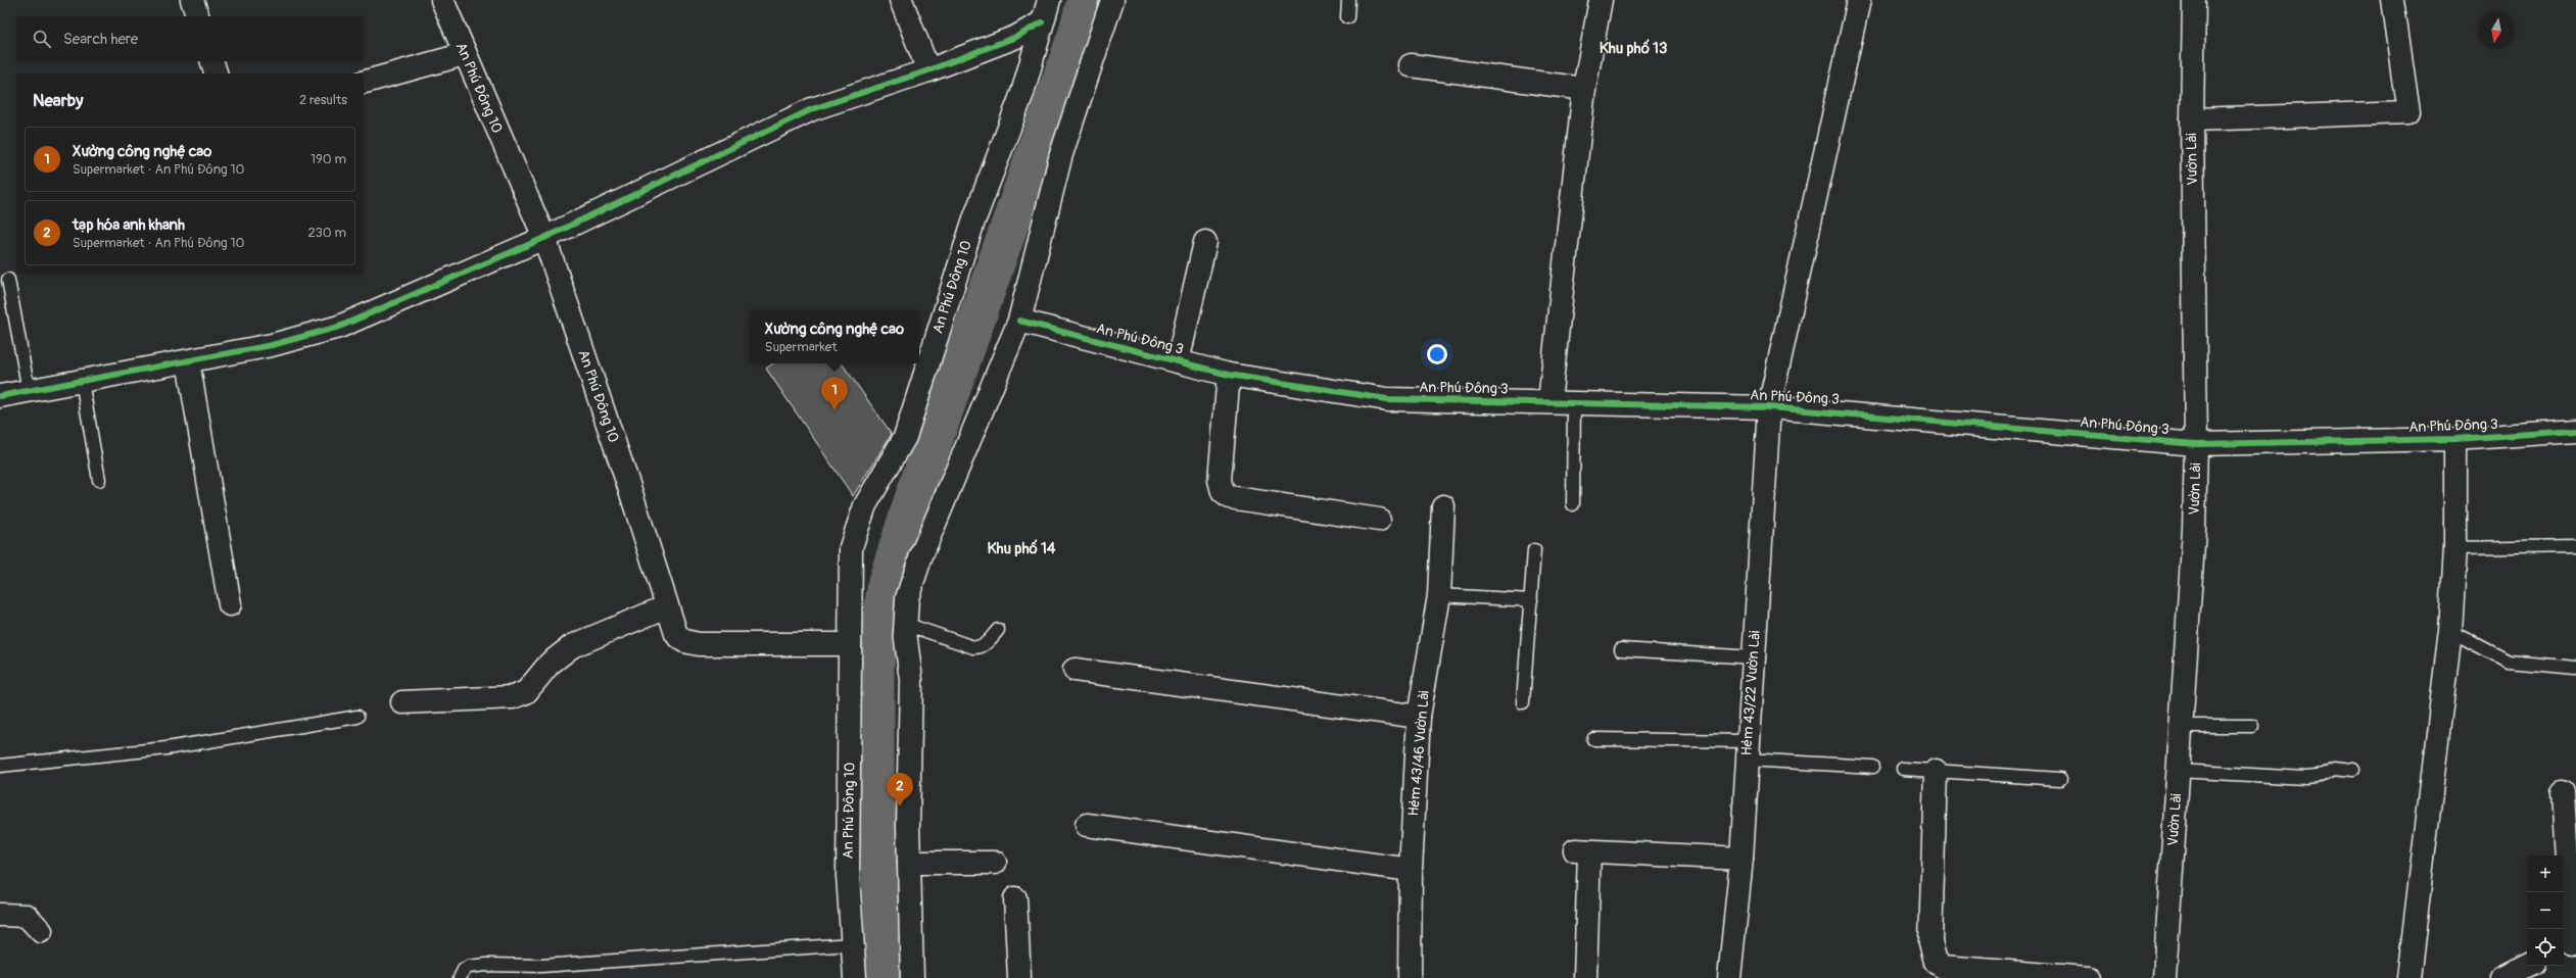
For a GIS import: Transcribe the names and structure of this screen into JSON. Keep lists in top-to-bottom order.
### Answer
{
  "streets": {
    "street": [
      "An Phú Đông 10",
      "Vườn Lài",
      "An Phú Đông 3",
      "Hẻm 43/22 Vườn Lài",
      "Hẻm 43/46 Vườn Lài"
    ]
  },
  "crossings": [
    ["Vườn Lài", "An Phú Đông 3"],
    ["An Phú Đông 3", "Hẻm 43/22 Vườn Lài"]
  ],
  "districts": ["Khu phố 13", "Khu phố 14"],
  "north": "bottom",
  "page": {
    "search": "Search here",
    "heading": ["Nearby", "2 results"],
    "list": [
      {
        "mark": "1",
        "name": "Xường công nghệ cao",
        "note": "Supermarket · An Phú Đông 10",
        "value": "190 m"
      },
      {
        "mark": "2",
        "name": "tạp hóa anh khanh",
        "note": "Supermarket · An Phú Đông 10",
        "value": "230 m"
      }
    ],
    "popup": ["Xường công nghệ cao", "Supermarket"],
    "pins": ["1", "2"],
    "map_buttons": ["+", "−"]
  }
}
